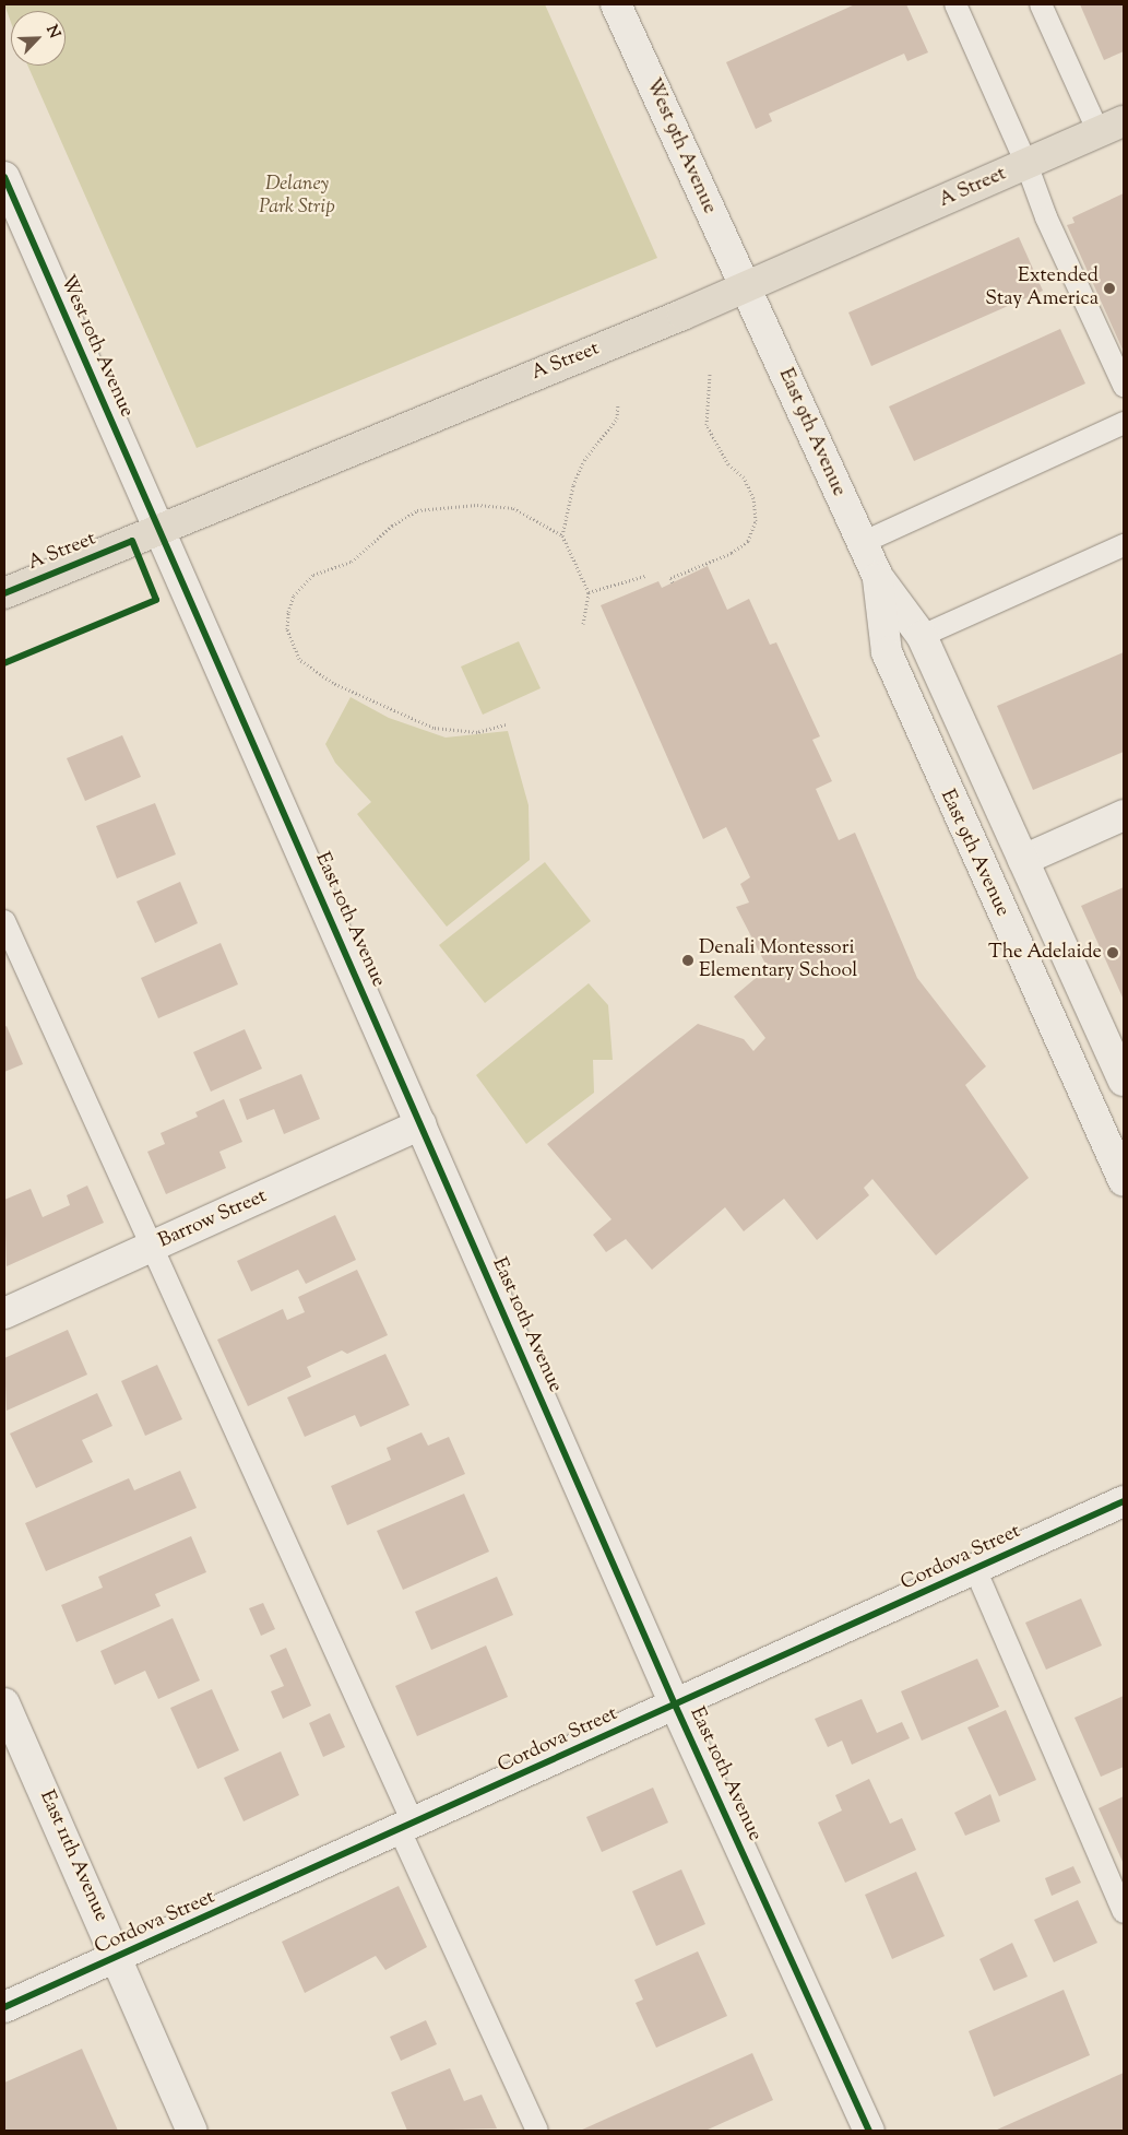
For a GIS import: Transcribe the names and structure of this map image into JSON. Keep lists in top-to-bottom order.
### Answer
{
  "streets": {
    "main road": ["A Street"],
    "street": [
      "West 9th Avenue",
      "West 10th Avenue",
      "East 9th Avenue",
      "East 10th Avenue",
      "Barrow Street",
      "Cordova Street",
      "East 11th Avenue"
    ]
  },
  "crossings": [
    ["West 9th Avenue", "A Street"],
    ["West 9th Avenue", "East 9th Avenue"],
    ["A Street", "West 10th Avenue"],
    ["A Street", "East 9th Avenue"],
    ["A Street", "East 10th Avenue"],
    ["West 10th Avenue", "East 10th Avenue"],
    ["East 10th Avenue", "Barrow Street"],
    ["East 10th Avenue", "Cordova Street"],
    ["Cordova Street", "East 11th Avenue"]
  ],
  "parks": ["Delaney Park Strip"],
  "places": ["Extended Stay America", "The Adelaide", "Denali Montessori Elementary School"],
  "north": "top right"
}
